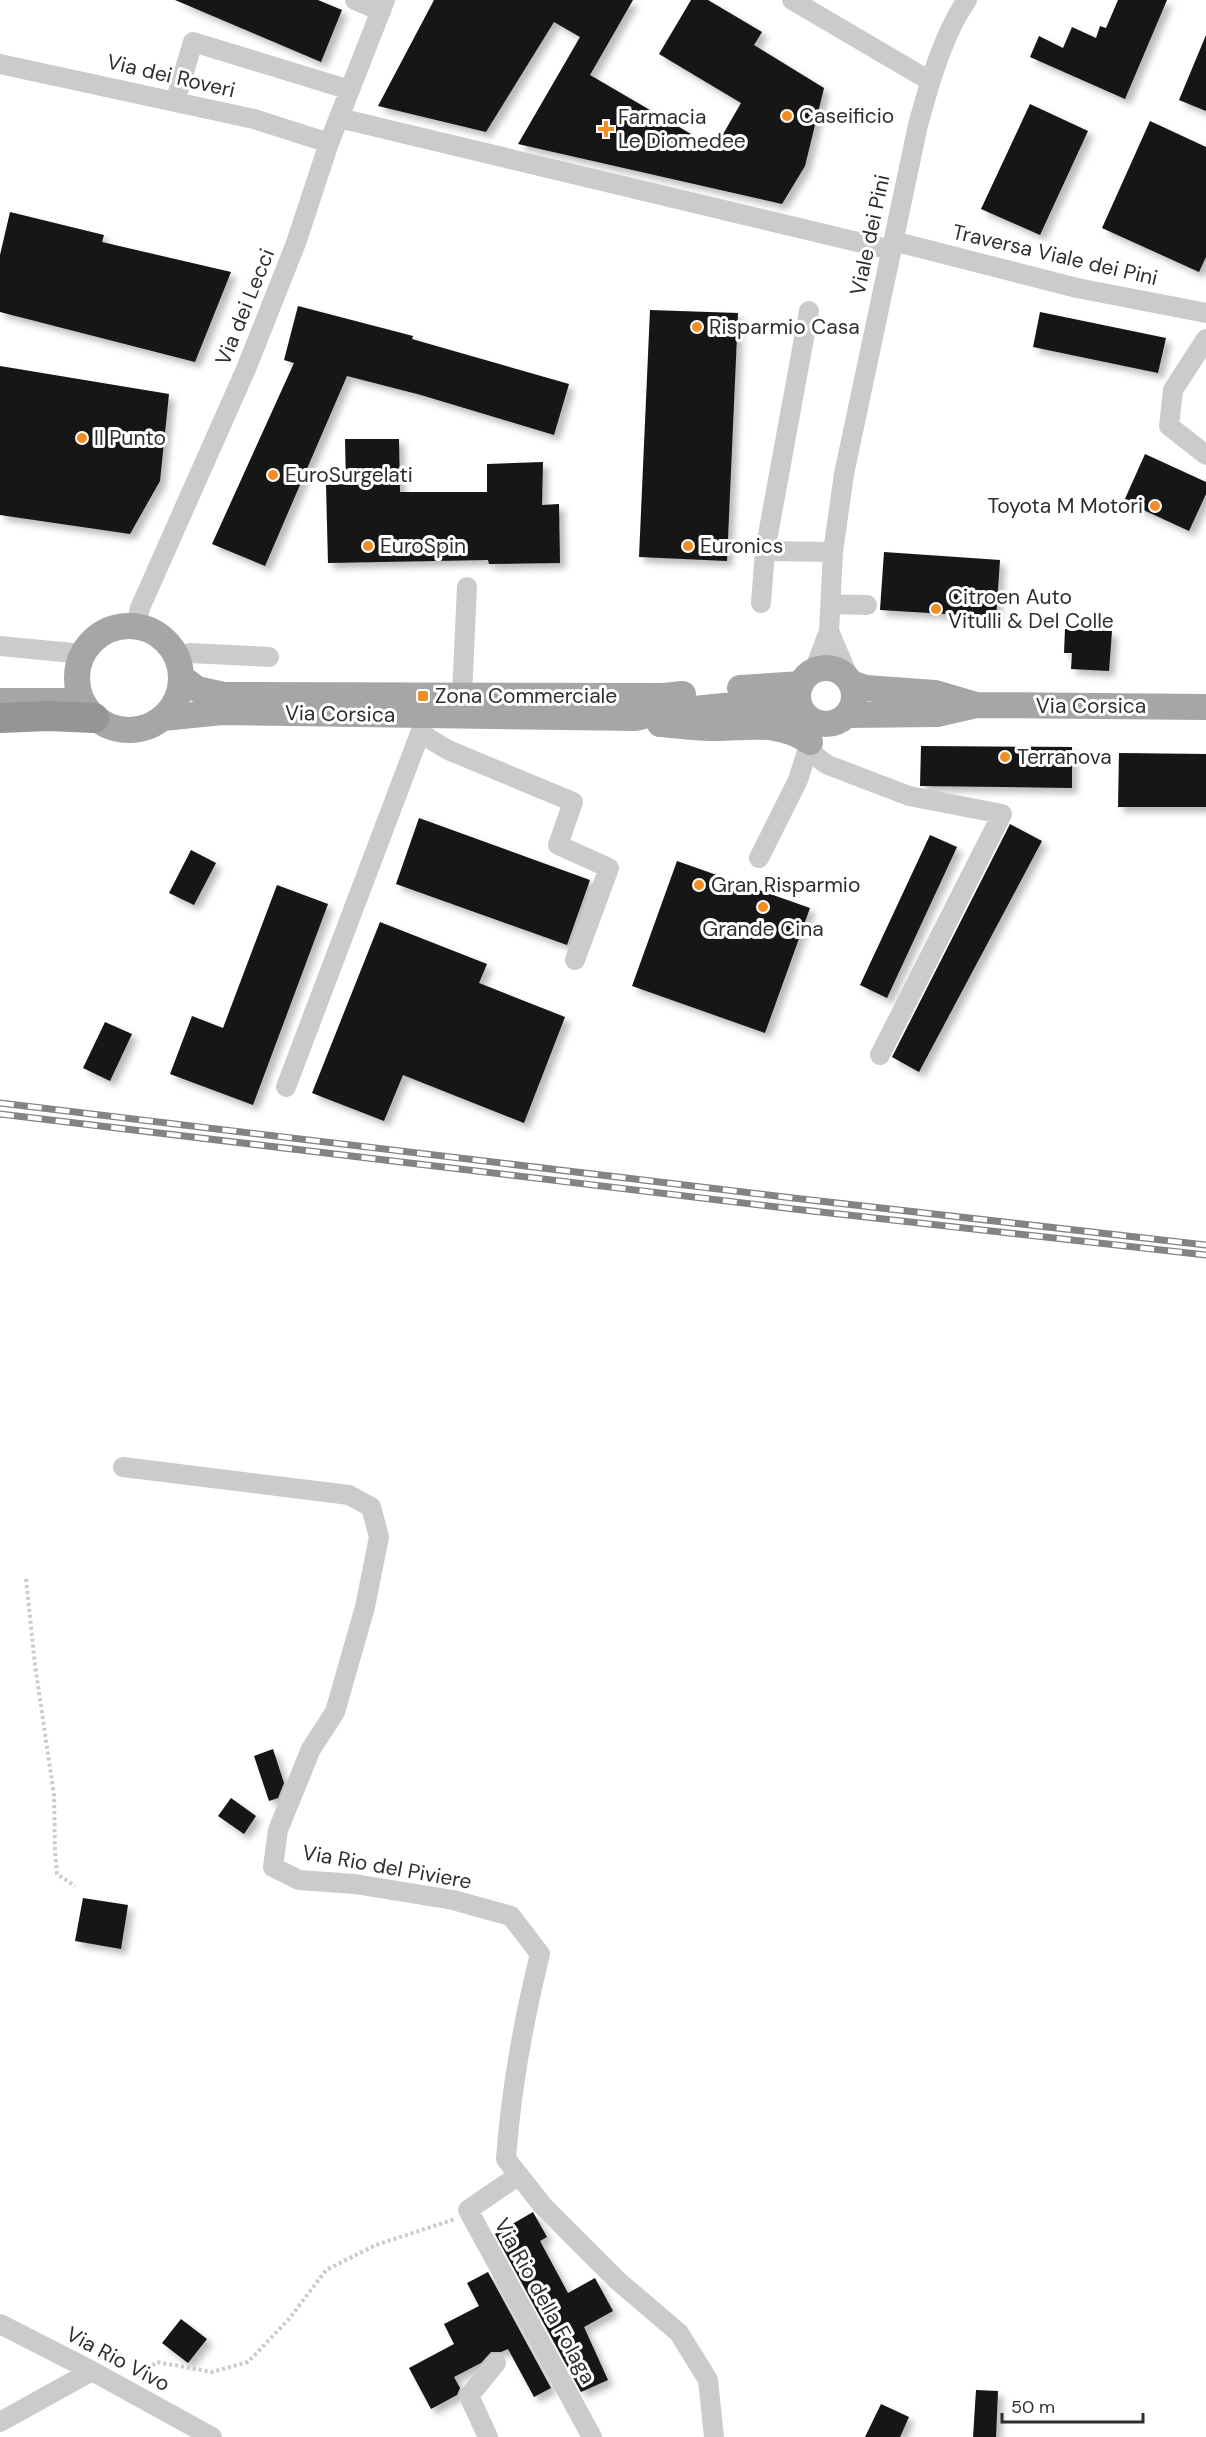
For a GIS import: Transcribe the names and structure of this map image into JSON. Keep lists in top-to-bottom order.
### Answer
{
  "streets": {
    "main road": ["Via Corsica"],
    "street": [
      "Via dei Roveri",
      "Viale dei Pini",
      "Traversa Viale dei Pini",
      "Via dei Lecci",
      "Via Rio del Piviere",
      "Via Rio della Folaga",
      "Via Rio Vivo"
    ]
  },
  "crossings": [
    ["Via dei Roveri", "Via dei Lecci"],
    ["Viale dei Pini", "Traversa Viale dei Pini"],
    ["Viale dei Pini", "Via Corsica"],
    ["Traversa Viale dei Pini", "Via dei Lecci"],
    ["Via dei Lecci", "Via Corsica"],
    ["Via Rio del Piviere", "Via Rio della Folaga"]
  ],
  "places": {
    "other": [
      "Caseificio",
      "Risparmio Casa",
      "Il Punto",
      "EuroSurgelati",
      "Toyota M Motori",
      "EuroSpin",
      "Euronics",
      "Citroen Auto Vitulli & Del Colle",
      "Terranova",
      "Gran Risparmio",
      "Grande Cina"
    ],
    "health": ["Farmacia Le Diomedee"],
    "transit": ["Zona Commerciale"]
  },
  "scale_bar": "50 m"
}
